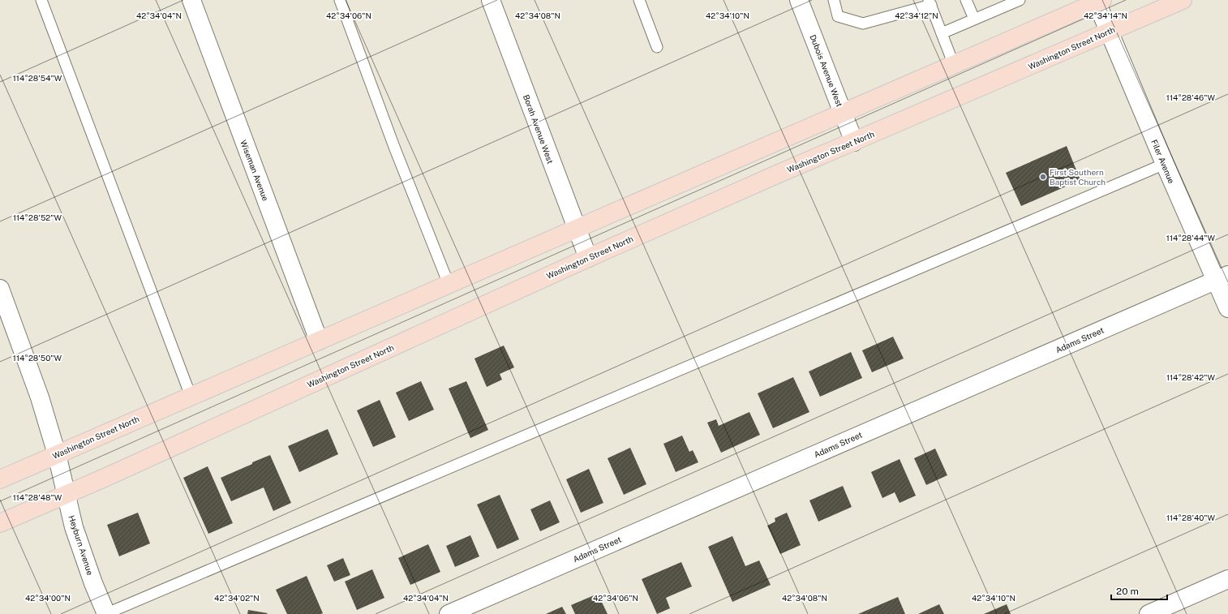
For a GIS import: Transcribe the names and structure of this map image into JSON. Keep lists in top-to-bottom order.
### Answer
{
  "streets": {
    "main road": ["Washington Street North"],
    "street": [
      "Dubois Avenue West",
      "Borah Avenue West",
      "Filer Avenue",
      "Wiseman Avenue",
      "Adams Street",
      "Heyburn Avenue"
    ]
  },
  "crossings": [
    ["Washington Street North", "Dubois Avenue West"],
    ["Washington Street North", "Borah Avenue West"],
    ["Washington Street North", "Filer Avenue"],
    ["Washington Street North", "Wiseman Avenue"],
    ["Washington Street North", "Heyburn Avenue"],
    ["Filer Avenue", "Adams Street"]
  ],
  "places": ["First Southern Baptist Church"],
  "scale_bar": "20 m",
  "coordinates": [
    "42°34'10\"N",
    "42°34'12\"N",
    "42°34'14\"N",
    "42°34'04\"N",
    "42°34'06\"N",
    "42°34'08\"N",
    "114°28'54\"W",
    "114°28'46\"W",
    "114°28'52\"W",
    "114°28'44\"W",
    "114°28'50\"W",
    "114°28'42\"W",
    "114°28'48\"W",
    "114°28'40\"W",
    "42°34'00\"N",
    "42°34'02\"N"
  ]
}
